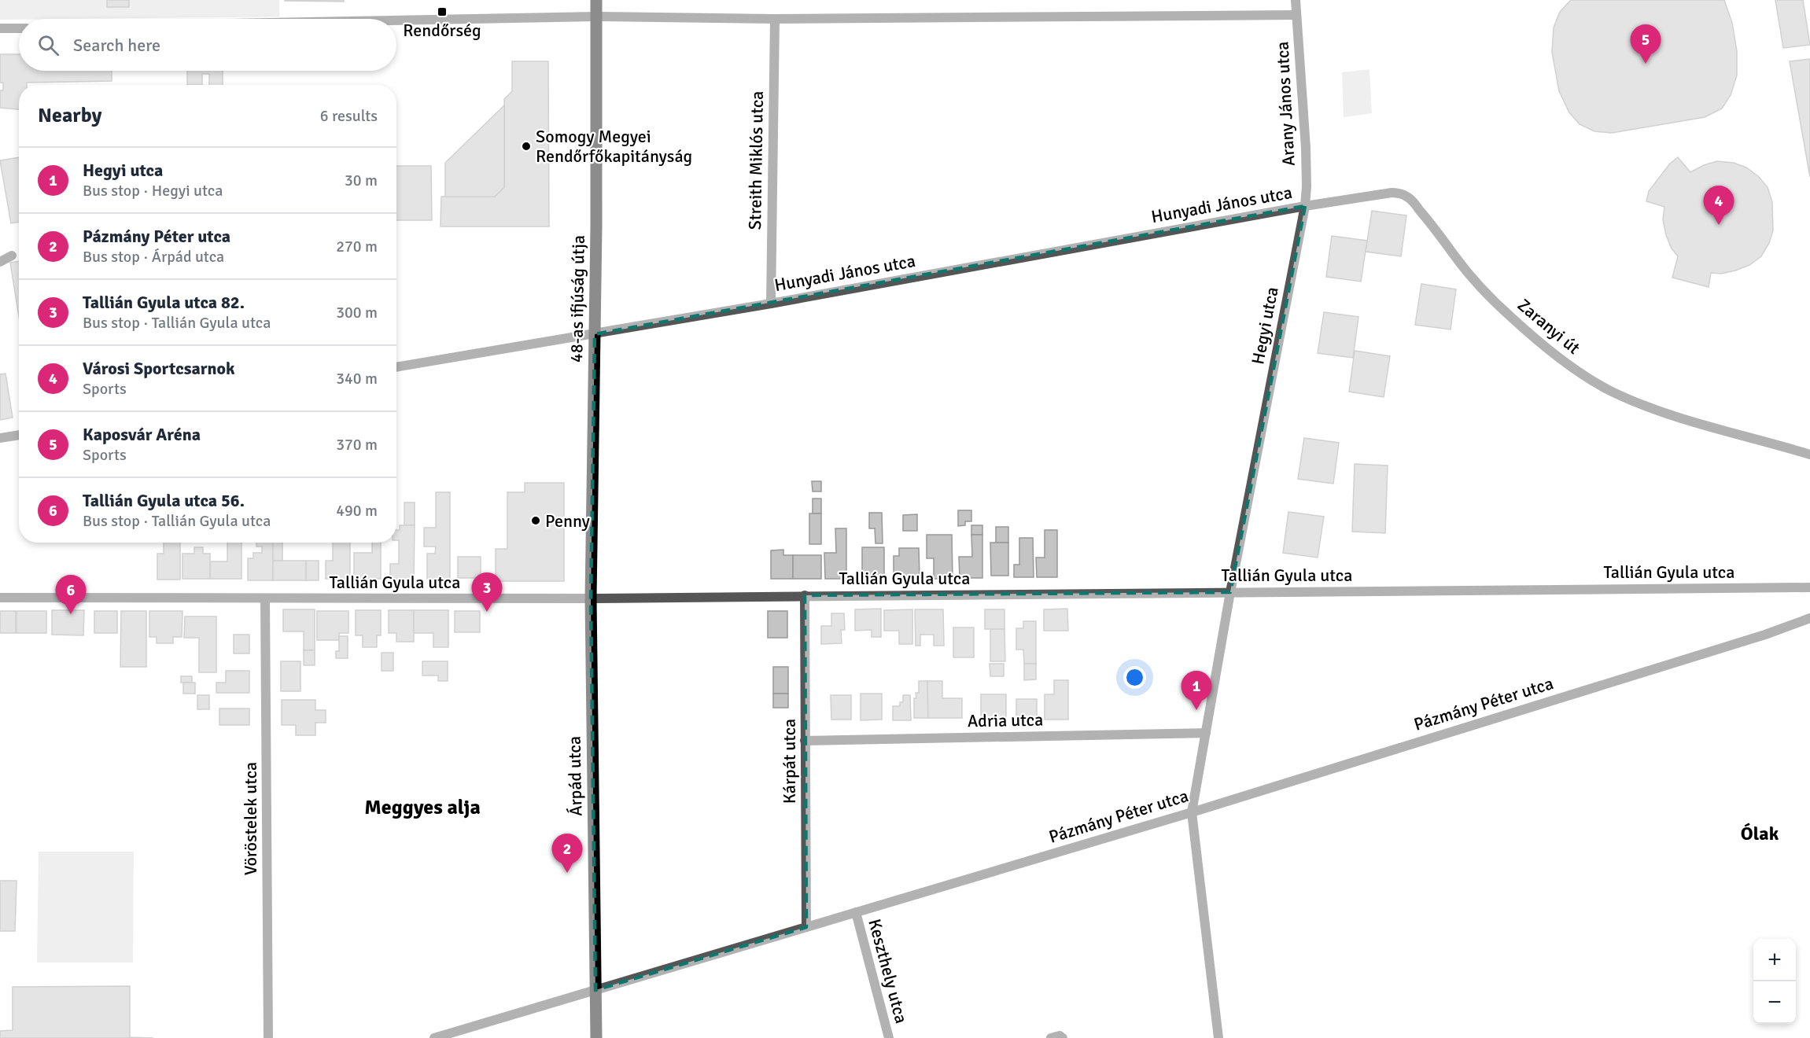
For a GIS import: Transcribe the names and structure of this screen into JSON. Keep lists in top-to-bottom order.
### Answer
{
  "streets": {
    "main road": ["48-as ifjúság útja", "Árpád utca"],
    "street": [
      "Arany János utca",
      "Streith Miklós utca",
      "Hunyadi János utca",
      "Hegyi utca",
      "Zaranyi út",
      "Tallián Gyula utca",
      "Pázmány Péter utca",
      "Adria utca",
      "Kárpát utca",
      "Vöröstelek utca",
      "Keszthely utca"
    ]
  },
  "crossings": [
    ["Arany János utca", "Hunyadi János utca"],
    ["Arany János utca", "Hegyi utca"],
    ["Arany János utca", "Zaranyi út"],
    ["Streith Miklós utca", "Hunyadi János utca"],
    ["Hunyadi János utca", "48-as ifjúság útja"],
    ["Hunyadi János utca", "Hegyi utca"],
    ["Hunyadi János utca", "Zaranyi út"],
    ["48-as ifjúság útja", "Tallián Gyula utca"],
    ["48-as ifjúság útja", "Árpád utca"],
    ["Hegyi utca", "Zaranyi út"],
    ["Hegyi utca", "Tallián Gyula utca"],
    ["Hegyi utca", "Pázmány Péter utca"],
    ["Hegyi utca", "Adria utca"],
    ["Tallián Gyula utca", "Kárpát utca"],
    ["Tallián Gyula utca", "Árpád utca"],
    ["Tallián Gyula utca", "Vöröstelek utca"],
    ["Pázmány Péter utca", "Kárpát utca"],
    ["Pázmány Péter utca", "Árpád utca"],
    ["Pázmány Péter utca", "Keszthely utca"],
    ["Adria utca", "Kárpát utca"]
  ],
  "districts": ["Meggyes alja", "Ólak"],
  "places": {
    "transit": ["Rendőrség"],
    "other": ["Somogy Megyei Rendőrfőkapitányság", "Penny"]
  },
  "page": {
    "search": "Search here",
    "pins": [
      "5",
      "4",
      "3",
      "6",
      "1",
      "2"
    ],
    "heading": ["Nearby", "6 results"],
    "list": [
      {
        "mark": "1",
        "name": "Hegyi utca",
        "note": "Bus stop · Hegyi utca",
        "value": "30 m"
      },
      {
        "mark": "2",
        "name": "Pázmány Péter utca",
        "note": "Bus stop · Árpád utca",
        "value": "270 m"
      },
      {
        "mark": "3",
        "name": "Tallián Gyula utca 82.",
        "note": "Bus stop · Tallián Gyula utca",
        "value": "300 m"
      },
      {
        "mark": "4",
        "name": "Városi Sportcsarnok",
        "note": "Sports",
        "value": "340 m"
      },
      {
        "mark": "5",
        "name": "Kaposvár Aréna",
        "note": "Sports",
        "value": "370 m"
      },
      {
        "mark": "6",
        "name": "Tallián Gyula utca 56.",
        "note": "Bus stop · Tallián Gyula utca",
        "value": "490 m"
      }
    ],
    "map_buttons": ["+", "−"]
  }
}
